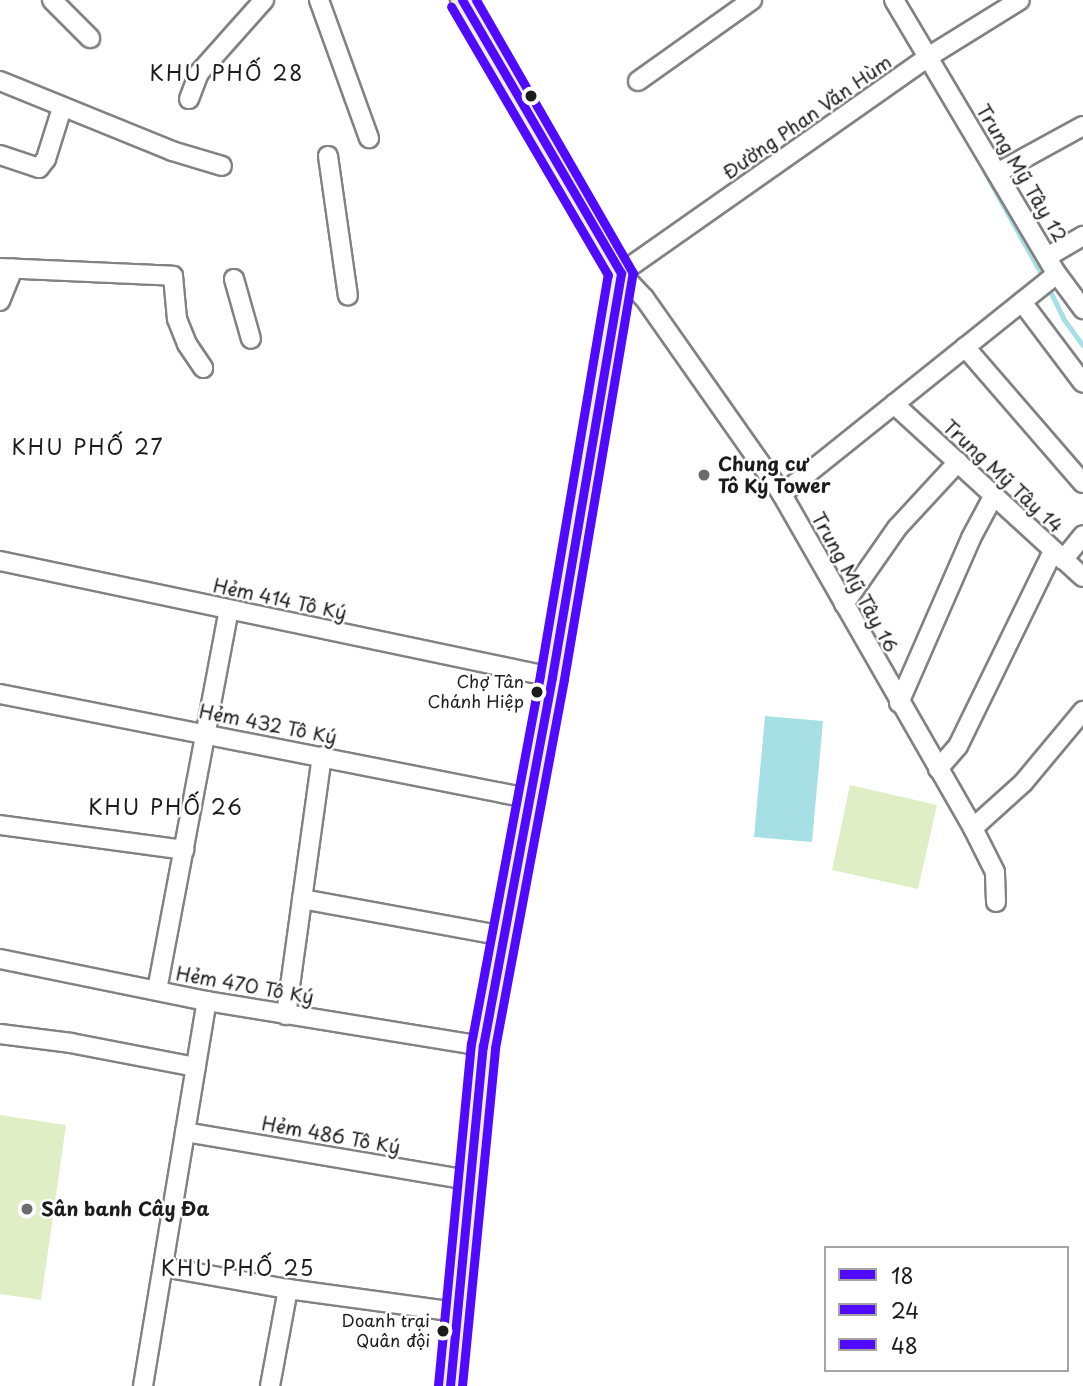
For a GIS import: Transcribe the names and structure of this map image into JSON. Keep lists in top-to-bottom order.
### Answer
{
  "streets": {
    "street": [
      "Đường Phan Văn Hùm",
      "Trung Mỹ Tây 12",
      "Trung Mỹ Tây 14",
      "Trung Mỹ Tây 16",
      "Hẻm 414 Tô Ký",
      "Hẻm 432 Tô Ký",
      "Hẻm 470 Tô Ký",
      "Hẻm 486 Tô Ký"
    ]
  },
  "crossings": [
    ["Đường Phan Văn Hùm", "Trung Mỹ Tây 12"],
    ["Đường Phan Văn Hùm", "Trung Mỹ Tây 16"]
  ],
  "districts": [
    "KHU PHỐ 28",
    "KHU PHỐ 27",
    "KHU PHỐ 26",
    "KHU PHỐ 25"
  ],
  "places": [
    "Chung cư Tô Ký Tower",
    "Chợ Tân Chánh Hiệp",
    "Sân banh Cây Đa",
    "Doanh trại Quân đội"
  ],
  "lines": ["transit line 18", "transit line 24", "transit line 48"],
  "legend": ["18", "24", "48"]
}
